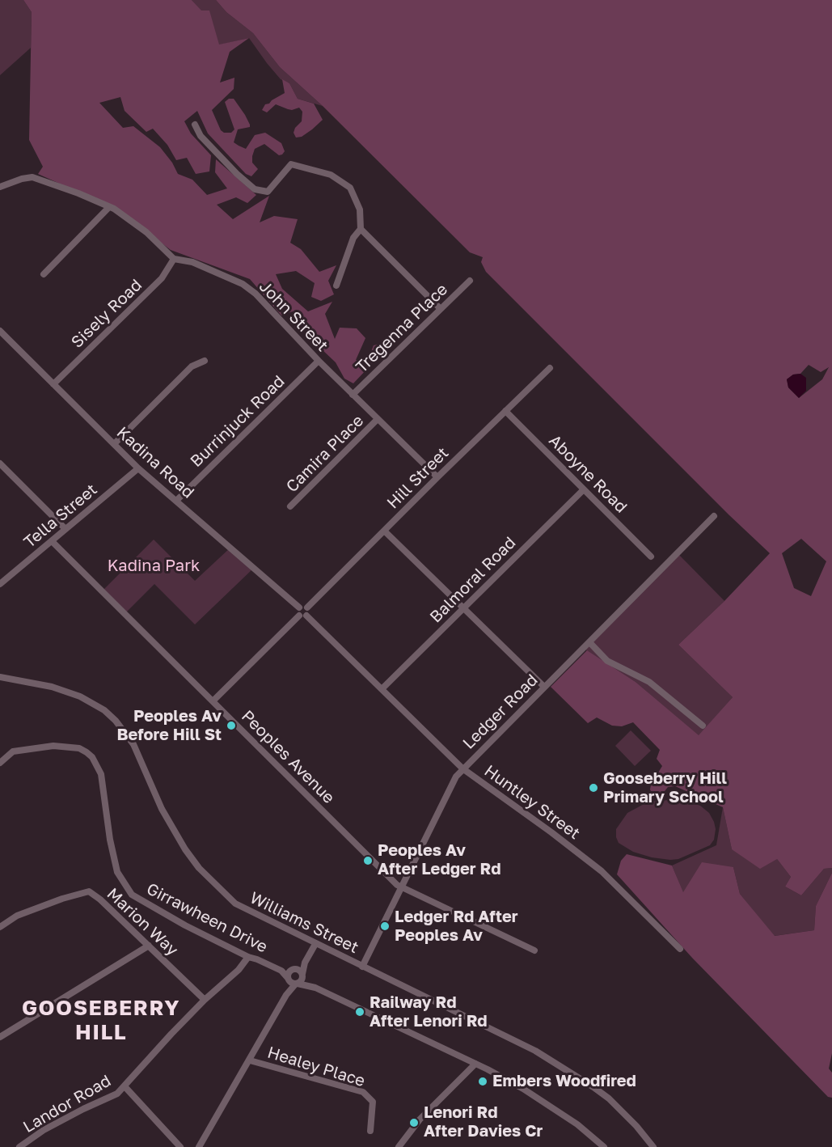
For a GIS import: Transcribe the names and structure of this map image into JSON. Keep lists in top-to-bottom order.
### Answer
{
  "streets": {
    "street": [
      "Sisely Road",
      "John Street",
      "Tregenna Place",
      "Burrinjuck Road",
      "Camira Place",
      "Kadina Road",
      "Aboyne Road",
      "Hill Street",
      "Tella Street",
      "Balmoral Road",
      "Ledger Road",
      "Peoples Avenue",
      "Huntley Street",
      "Girrawheen Drive",
      "Marion Way",
      "Williams Street",
      "Healey Place",
      "Landor Road"
    ]
  },
  "crossings": [
    ["Sisely Road", "John Street"],
    ["Sisely Road", "Kadina Road"],
    ["John Street", "Tregenna Place"],
    ["John Street", "Burrinjuck Road"],
    ["John Street", "Camira Place"],
    ["John Street", "Hill Street"],
    ["Burrinjuck Road", "Kadina Road"],
    ["Kadina Road", "Hill Street"],
    ["Kadina Road", "Tella Street"],
    ["Kadina Road", "Huntley Street"],
    ["Aboyne Road", "Hill Street"],
    ["Aboyne Road", "Balmoral Road"],
    ["Hill Street", "Huntley Street"],
    ["Tella Street", "Peoples Avenue"],
    ["Balmoral Road", "Huntley Street"],
    ["Ledger Road", "Peoples Avenue"],
    ["Ledger Road", "Huntley Street"],
    ["Ledger Road", "Williams Street"],
    ["Girrawheen Drive", "Landor Road"],
    ["Marion Way", "Landor Road"]
  ],
  "districts": ["GOOSEBERRY HILL"],
  "parks": ["Kadina Park"],
  "places": [
    "Peoples Av Before Hill St",
    "Gooseberry Hill Primary School",
    "Peoples Av After Ledger Rd",
    "Ledger Rd After Peoples Av",
    "Railway Rd After Lenori Rd",
    "Embers Woodfired",
    "Lenori Rd After Davies Cr"
  ]
}
